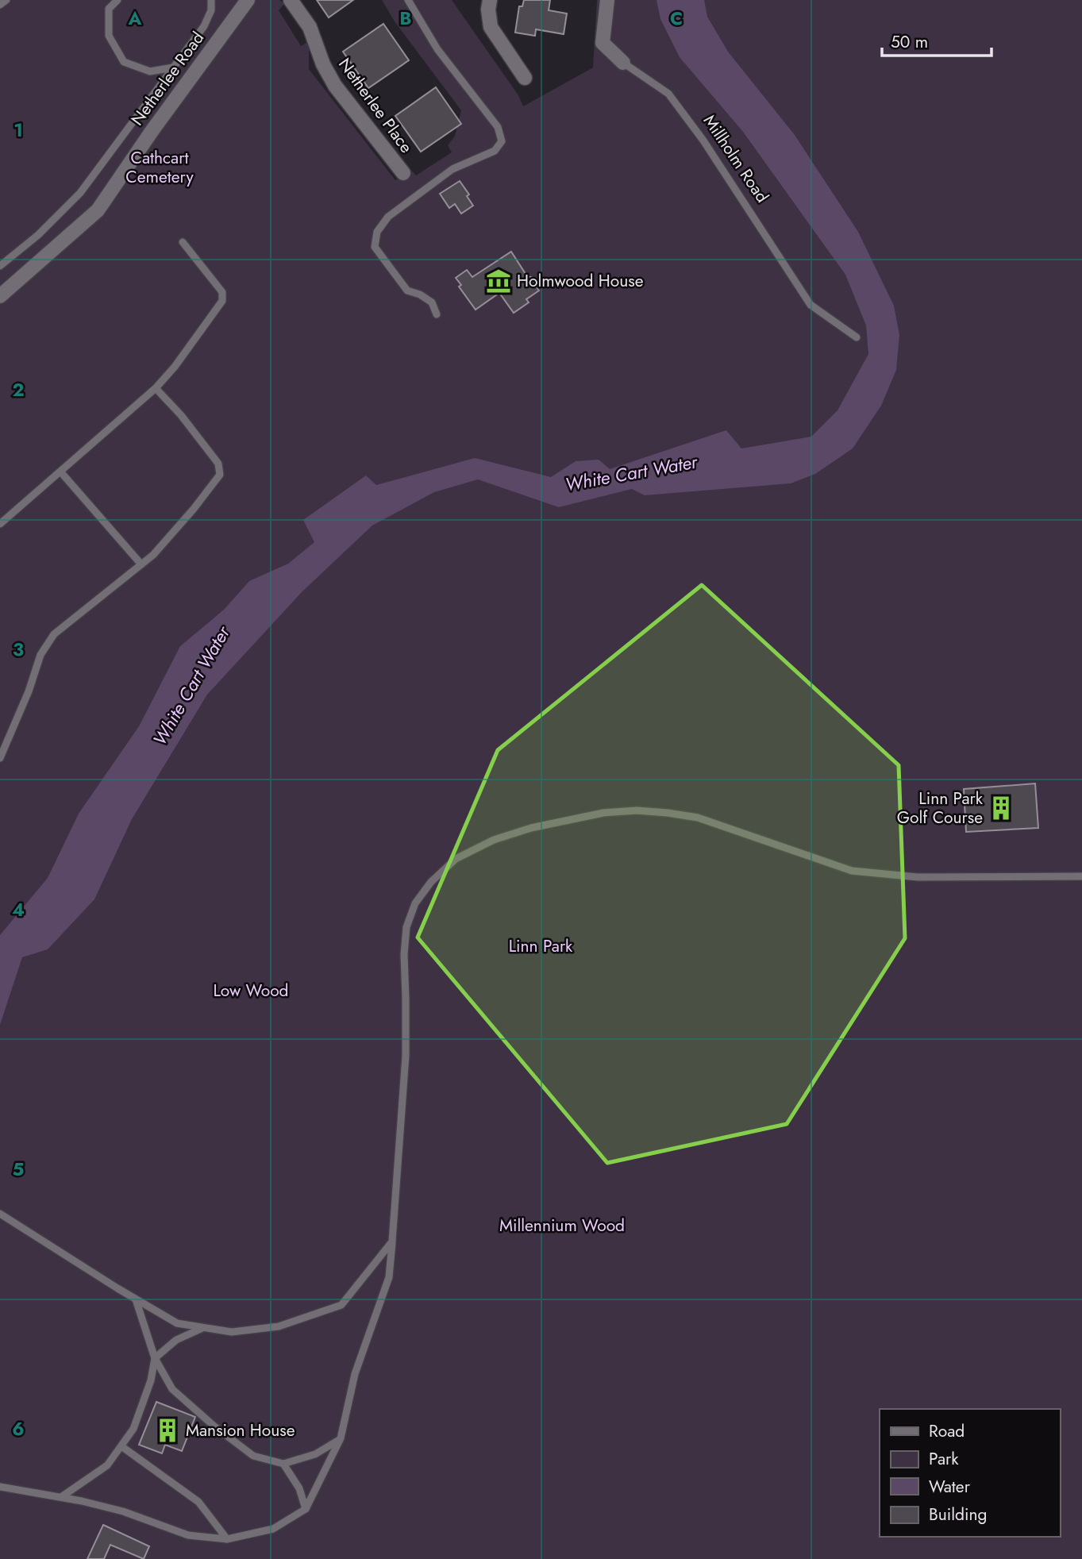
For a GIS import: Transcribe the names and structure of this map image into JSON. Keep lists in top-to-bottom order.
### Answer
{
  "streets": {
    "street": ["Netherlee Road", "Netherlee Place", "Millholm Road"]
  },
  "water": ["White Cart Water"],
  "parks": [
    "Cathcart Cemetery",
    "Linn Park",
    "Low Wood",
    "Millennium Wood"
  ],
  "places": {
    "museum": ["Holmwood House"],
    "building": ["Linn Park Golf Course", "Mansion House"]
  },
  "legend": [
    "Road",
    "Park",
    "Water",
    "Building"
  ],
  "scale_bar": "50 m",
  "grid": {
    "columns": ["A", "B", "C"],
    "rows": [
      "1",
      "2",
      "3",
      "4",
      "5",
      "6"
    ]
  }
}
